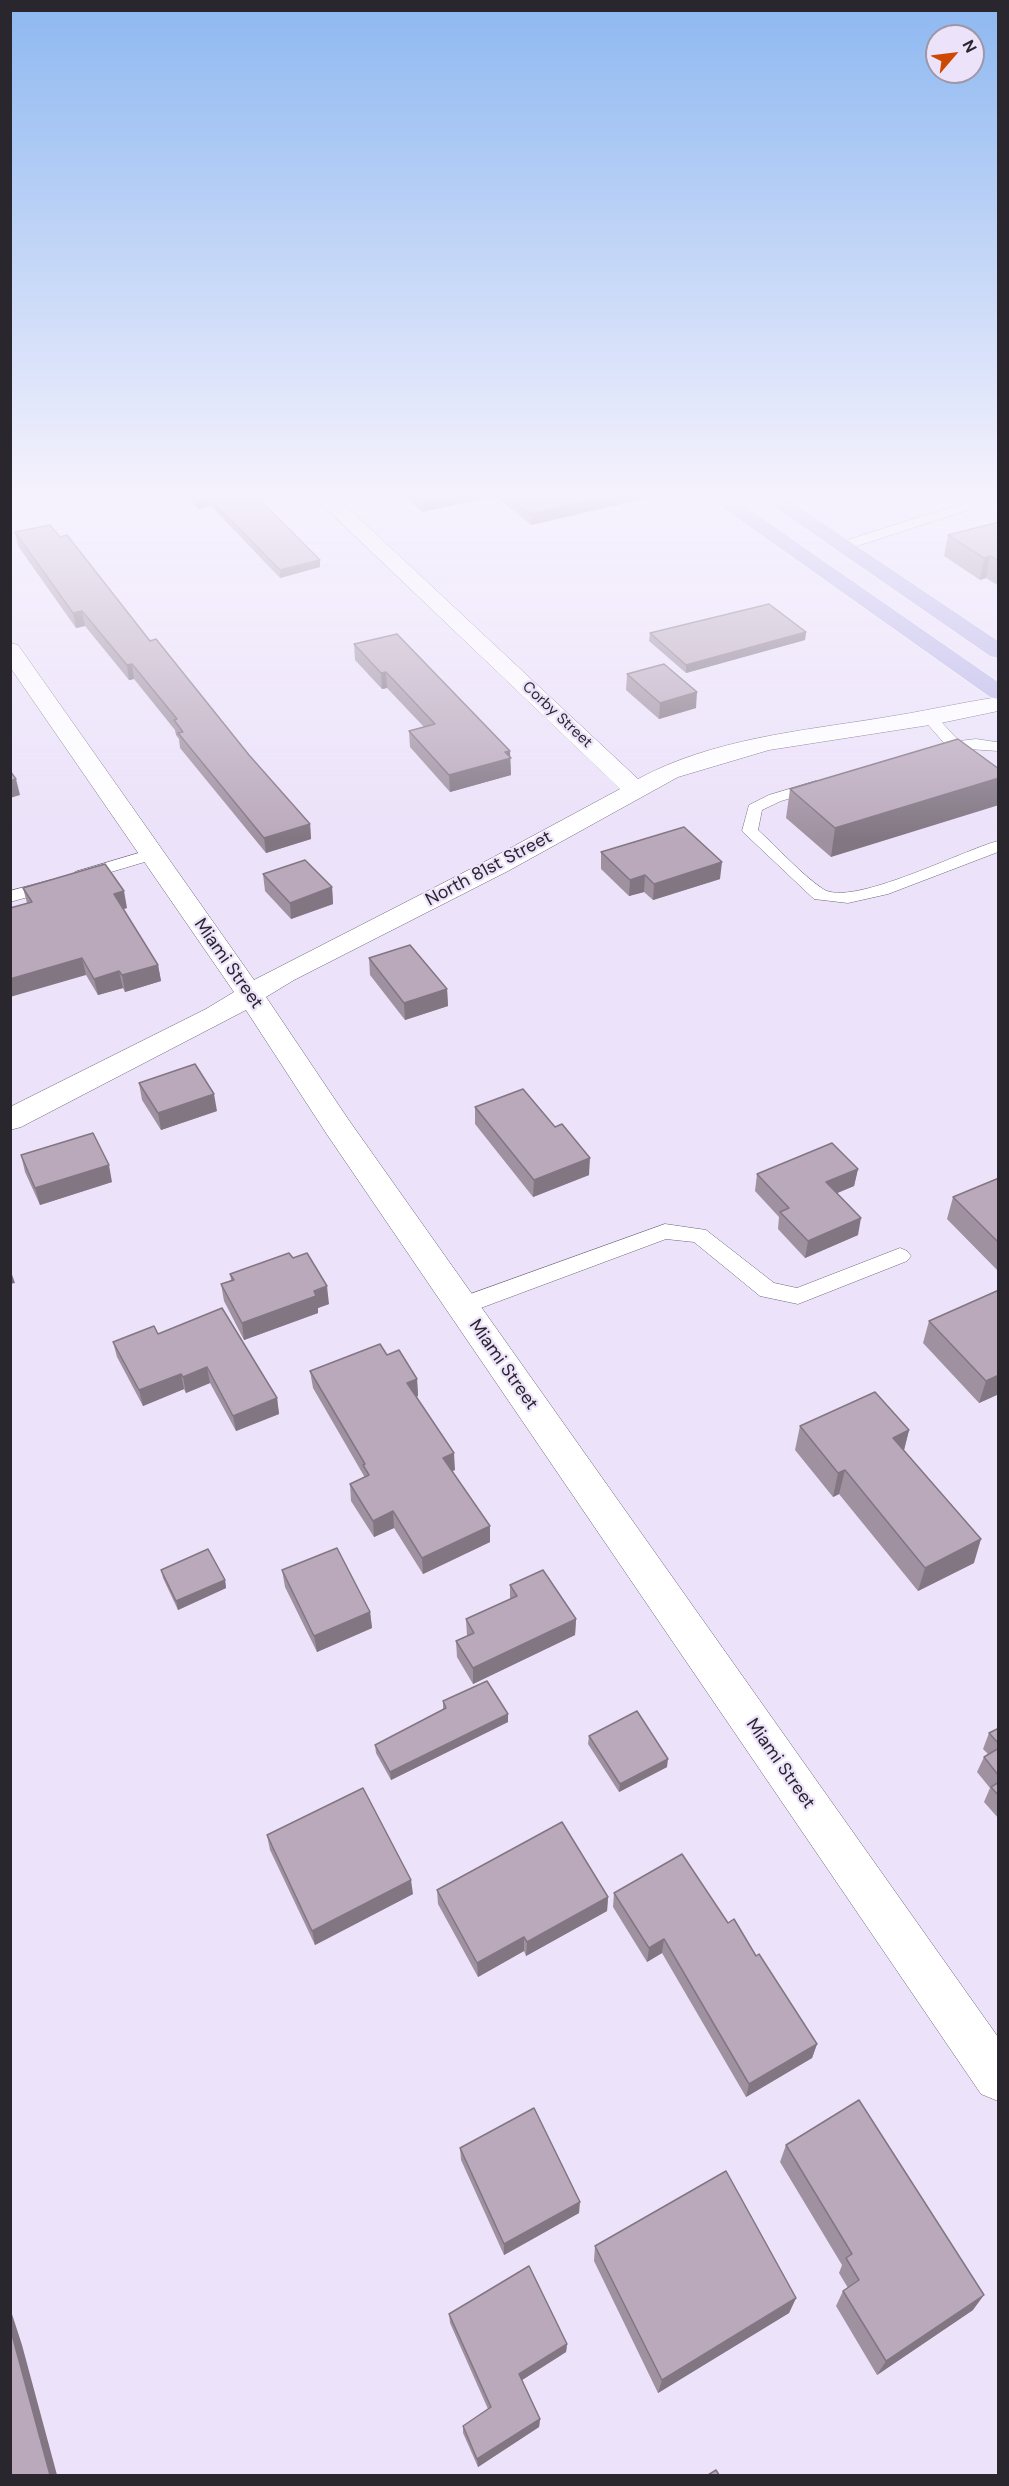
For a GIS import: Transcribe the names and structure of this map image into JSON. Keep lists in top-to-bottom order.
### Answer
{
  "streets": {
    "street": ["Corby Street", "North 81st Street", "Miami Street"]
  },
  "crossings": [
    ["Corby Street", "North 81st Street"],
    ["North 81st Street", "Miami Street"]
  ],
  "north": "top right"
}
